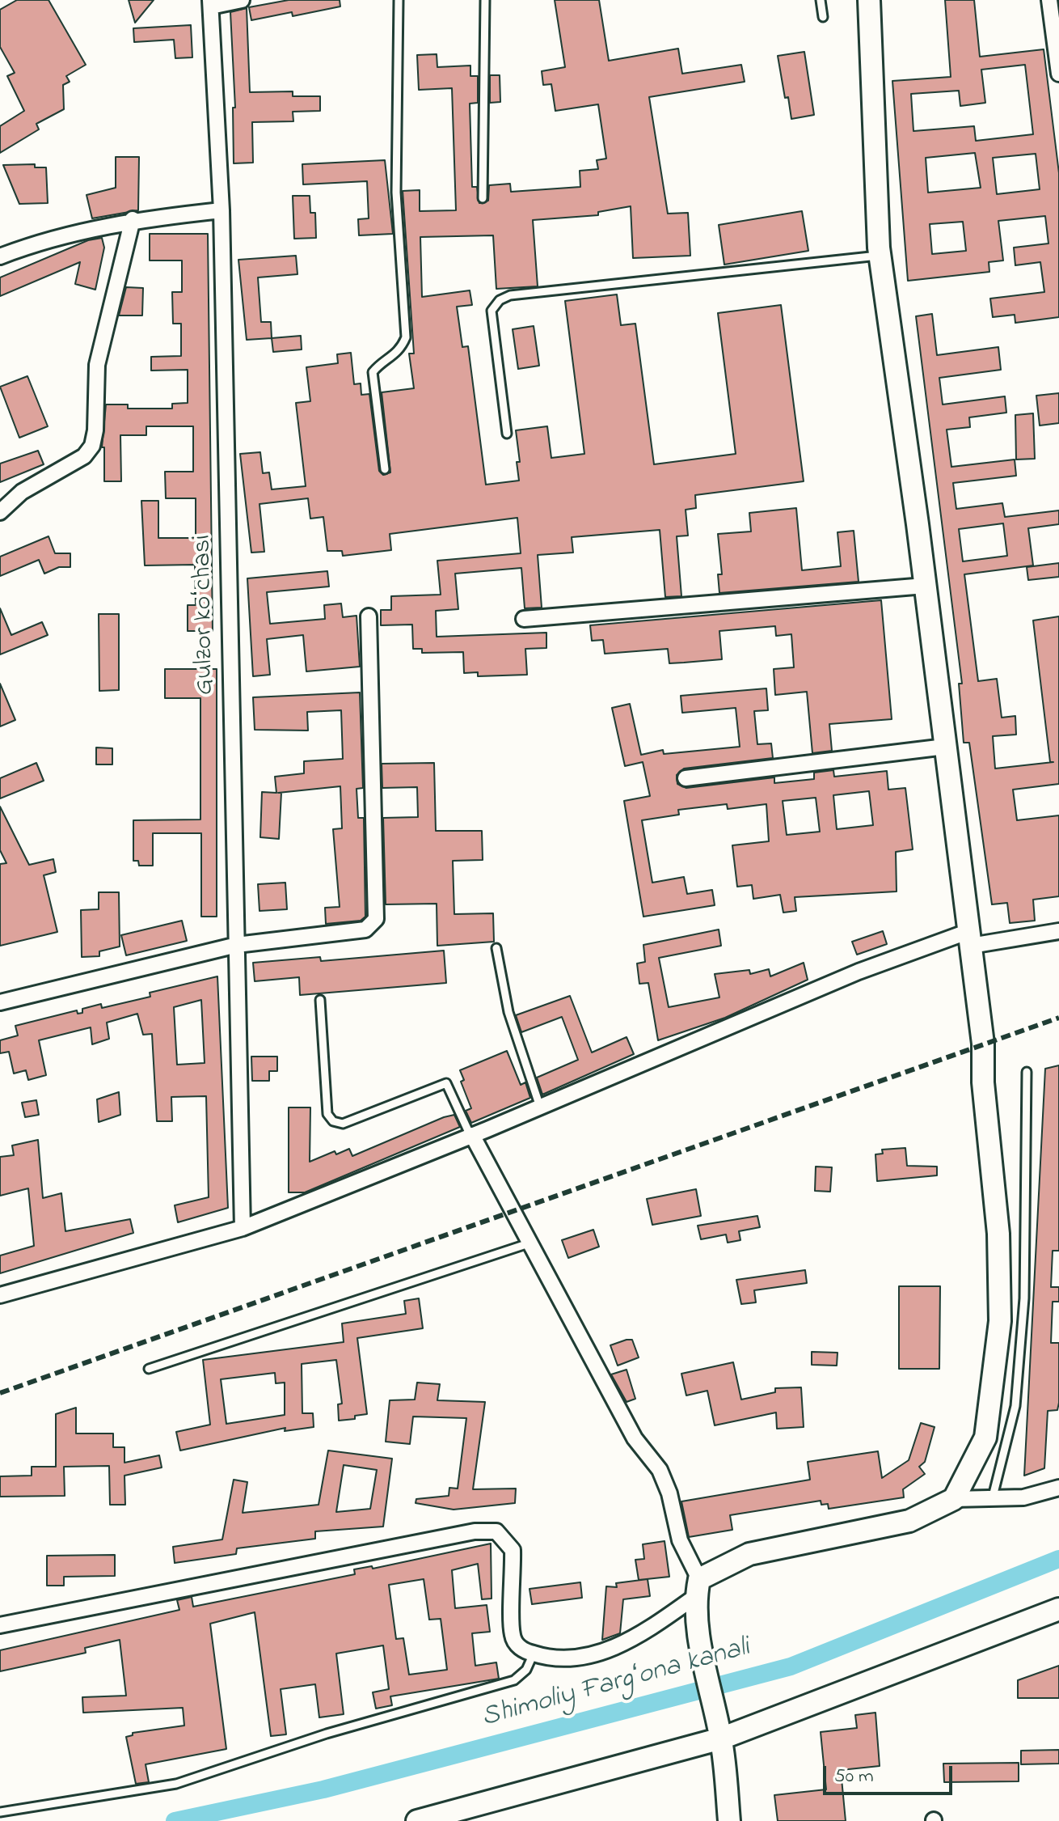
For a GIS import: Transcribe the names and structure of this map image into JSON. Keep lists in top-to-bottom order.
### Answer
{
  "streets": {
    "street": ["Gulzor koʻchasi"]
  },
  "water": ["Shimoliy Fargʻona kanali"],
  "scale_bar": "50 m"
}
